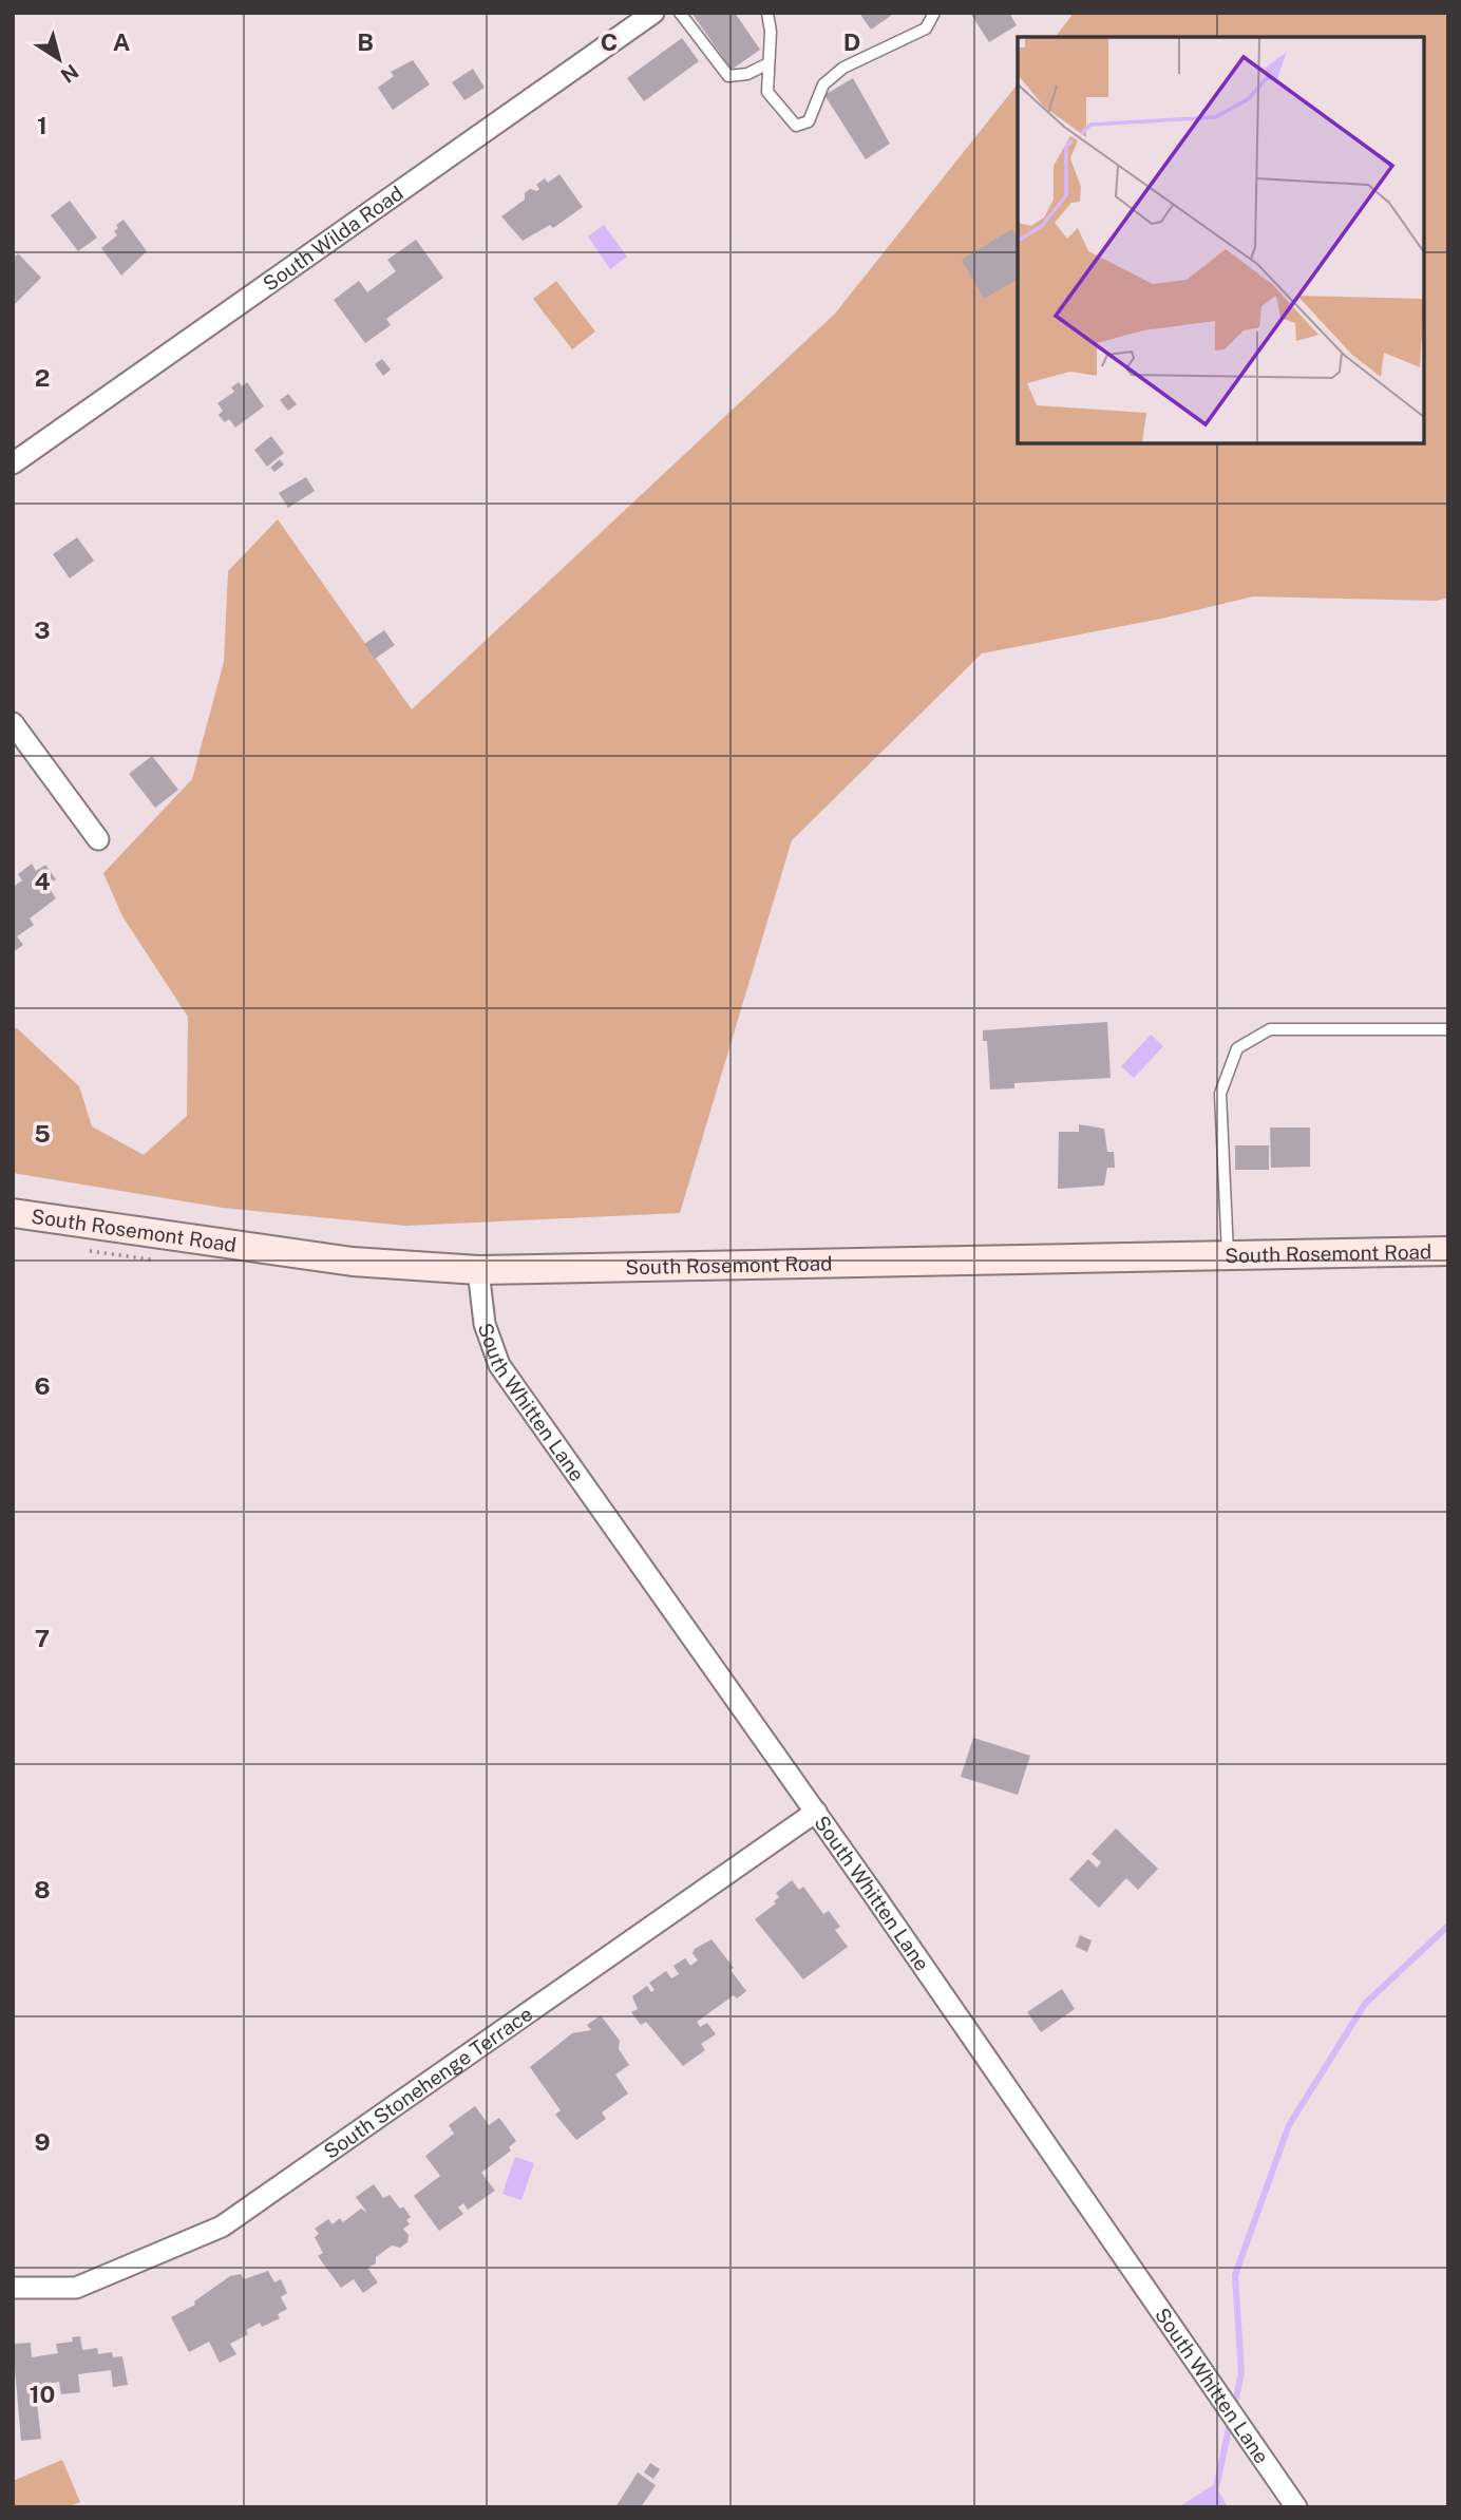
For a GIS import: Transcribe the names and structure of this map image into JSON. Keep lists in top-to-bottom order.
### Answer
{
  "streets": {
    "main road": ["South Rosemont Road"],
    "street": ["South Wilda Road", "South Whitten Lane", "South Stonehenge Terrace"]
  },
  "crossings": [
    ["South Rosemont Road", "South Whitten Lane"],
    ["South Whitten Lane", "South Stonehenge Terrace"]
  ],
  "north": "bottom right",
  "grid": {
    "columns": [
      "A",
      "B",
      "C",
      "D"
    ],
    "rows": [
      "1",
      "2",
      "3",
      "4",
      "5",
      "6",
      "7",
      "8",
      "9",
      "10"
    ]
  }
}
